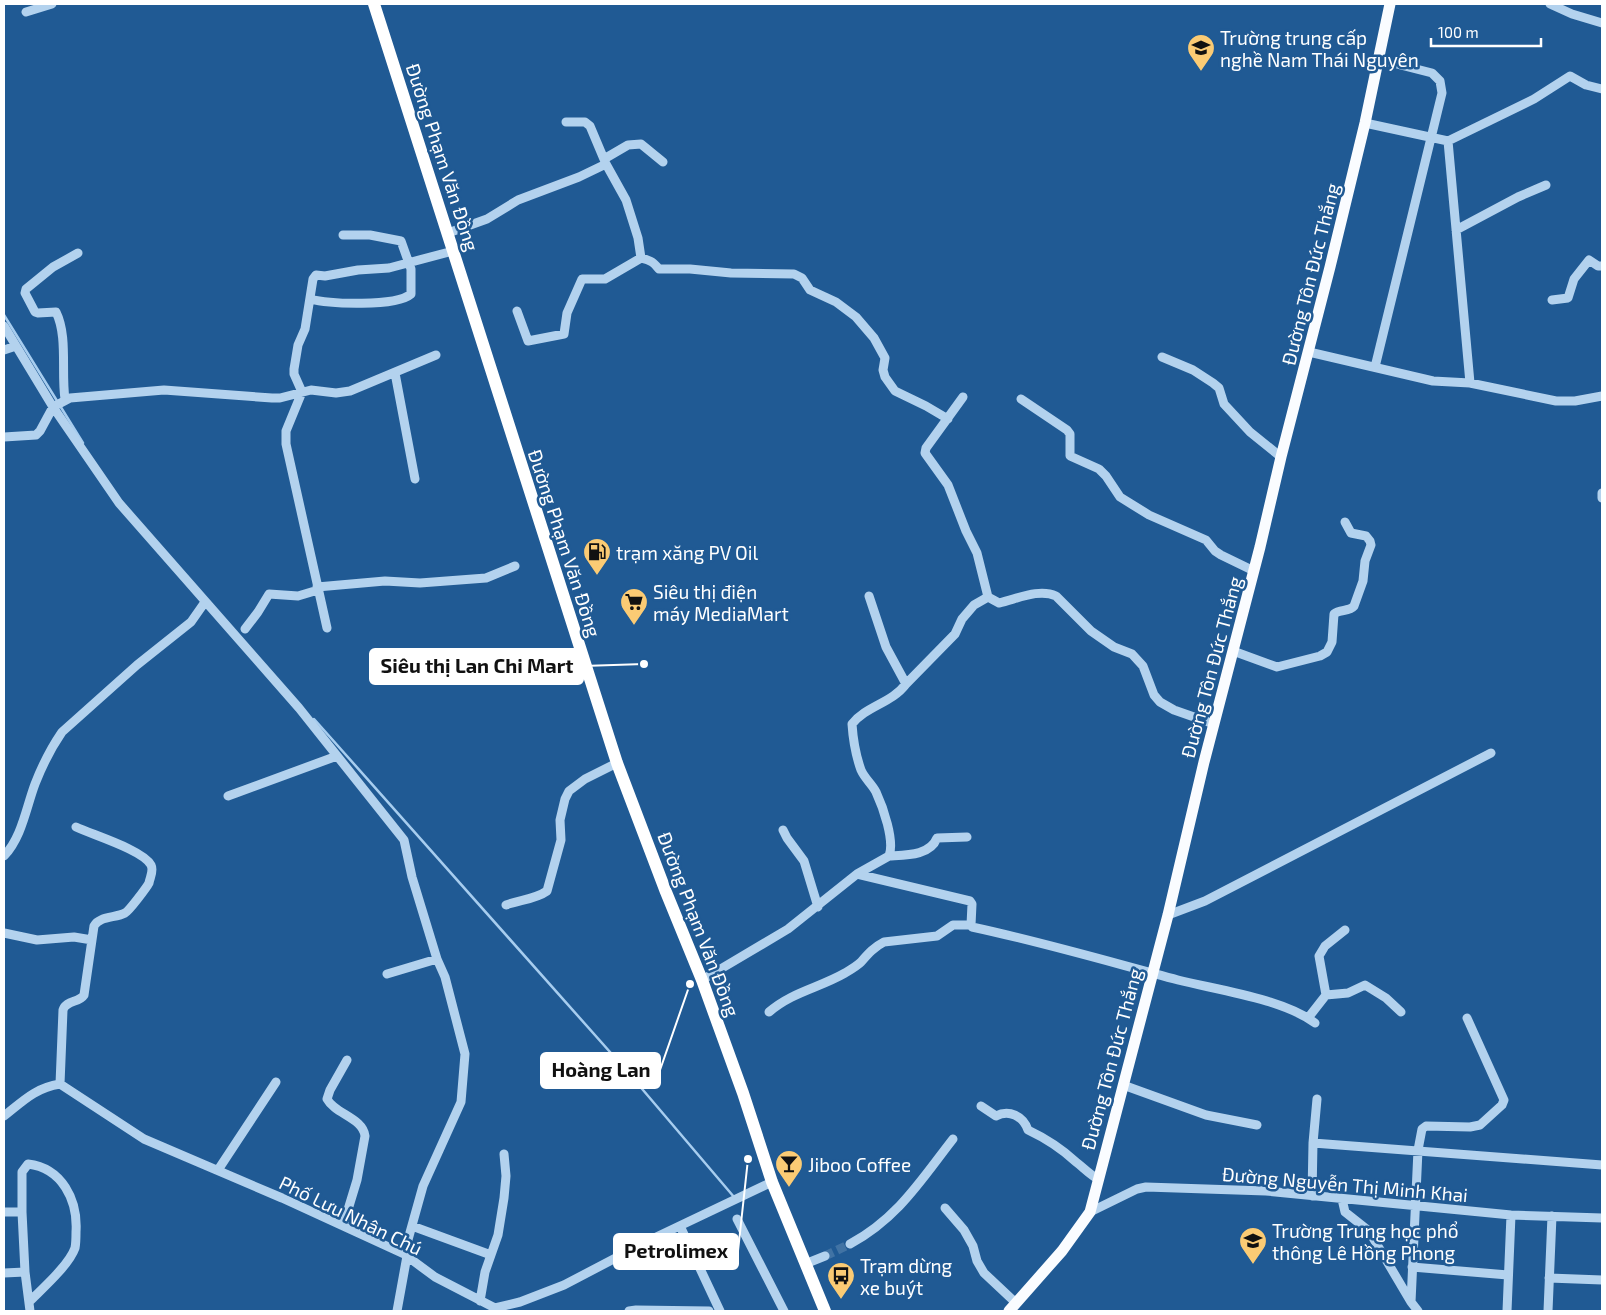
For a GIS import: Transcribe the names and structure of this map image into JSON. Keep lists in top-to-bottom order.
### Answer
{
  "streets": {
    "highway": ["Đường Phạm Văn Đồng"],
    "main road": ["Đường Tôn Đức Thắng"],
    "street": ["Đường Nguyễn Thị Minh Khai", "Phố Lưu Nhân Chú"]
  },
  "crossings": [
    ["Đường Phạm Văn Đồng", "Phố Lưu Nhân Chú"],
    ["Đường Tôn Đức Thắng", "Đường Nguyễn Thị Minh Khai"]
  ],
  "places": {
    "school or university": ["Trường trung cấp nghề Nam Thái Nguyên", "Trường Trung học phổ thông Lê Hồng Phong"],
    "fuel station": ["trạm xăng PV Oil"],
    "supermarket": ["Siêu thị điện máy MediaMart"],
    "other": ["Siêu thị Lan Chi Mart", "Hoàng Lan", "Petrolimex"],
    "bar": ["Jiboo Coffee"],
    "bus stop": ["Trạm dừng xe buýt"]
  },
  "scale_bar": "100 m"
}
